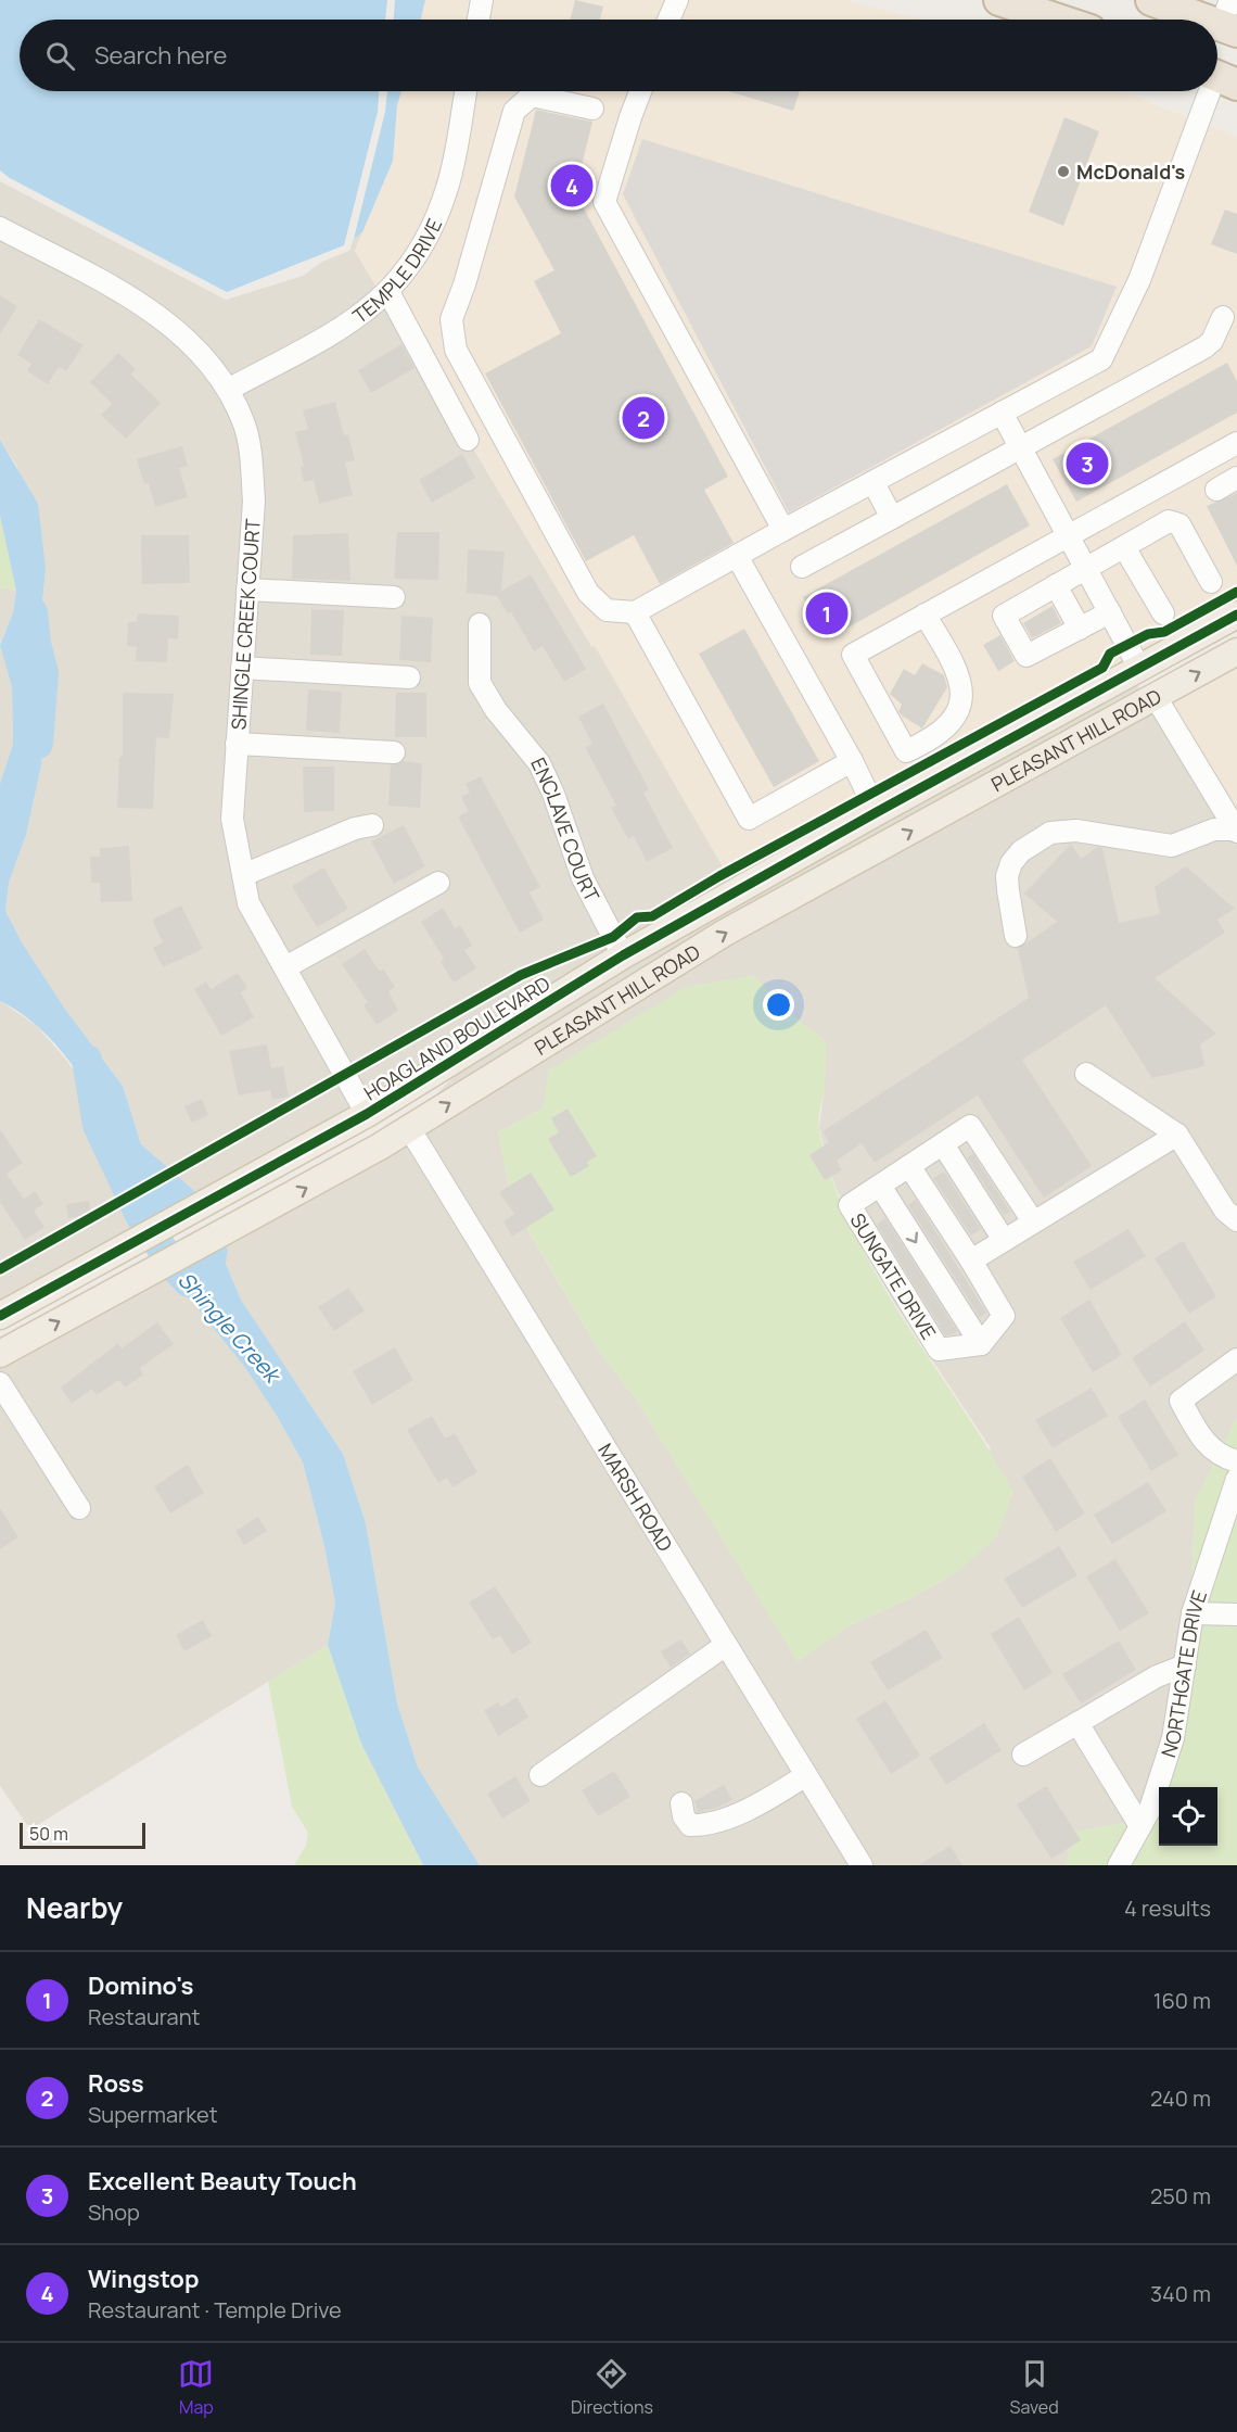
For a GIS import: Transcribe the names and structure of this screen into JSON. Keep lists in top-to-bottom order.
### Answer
{
  "streets": {
    "main road": ["PLEASANT HILL ROAD", "HOAGLAND BOULEVARD"],
    "street": [
      "TEMPLE DRIVE",
      "SHINGLE CREEK COURT",
      "ENCLAVE COURT",
      "SUNGATE DRIVE",
      "MARSH ROAD",
      "NORTHGATE DRIVE"
    ]
  },
  "crossings": [
    ["TEMPLE DRIVE", "SHINGLE CREEK COURT"],
    ["SHINGLE CREEK COURT", "HOAGLAND BOULEVARD"],
    ["PLEASANT HILL ROAD", "MARSH ROAD"],
    ["ENCLAVE COURT", "HOAGLAND BOULEVARD"]
  ],
  "one_way": ["PLEASANT HILL ROAD"],
  "water": ["Shingle Creek"],
  "places": ["McDonald's"],
  "scale_bar": "50 m",
  "page": {
    "search": "Search here",
    "pins": [
      "4",
      "2",
      "3",
      "1"
    ],
    "scale": "50 m",
    "heading": ["Nearby", "4 results"],
    "list": [
      {
        "mark": "1",
        "name": "Domino's",
        "note": "Restaurant",
        "value": "160 m"
      },
      {
        "mark": "2",
        "name": "Ross",
        "note": "Supermarket",
        "value": "240 m"
      },
      {
        "mark": "3",
        "name": "Excellent Beauty Touch",
        "note": "Shop",
        "value": "250 m"
      },
      {
        "mark": "4",
        "name": "Wingstop",
        "note": "Restaurant · Temple Drive",
        "value": "340 m"
      }
    ],
    "nav": ["Map", "Directions", "Saved"]
  }
}
